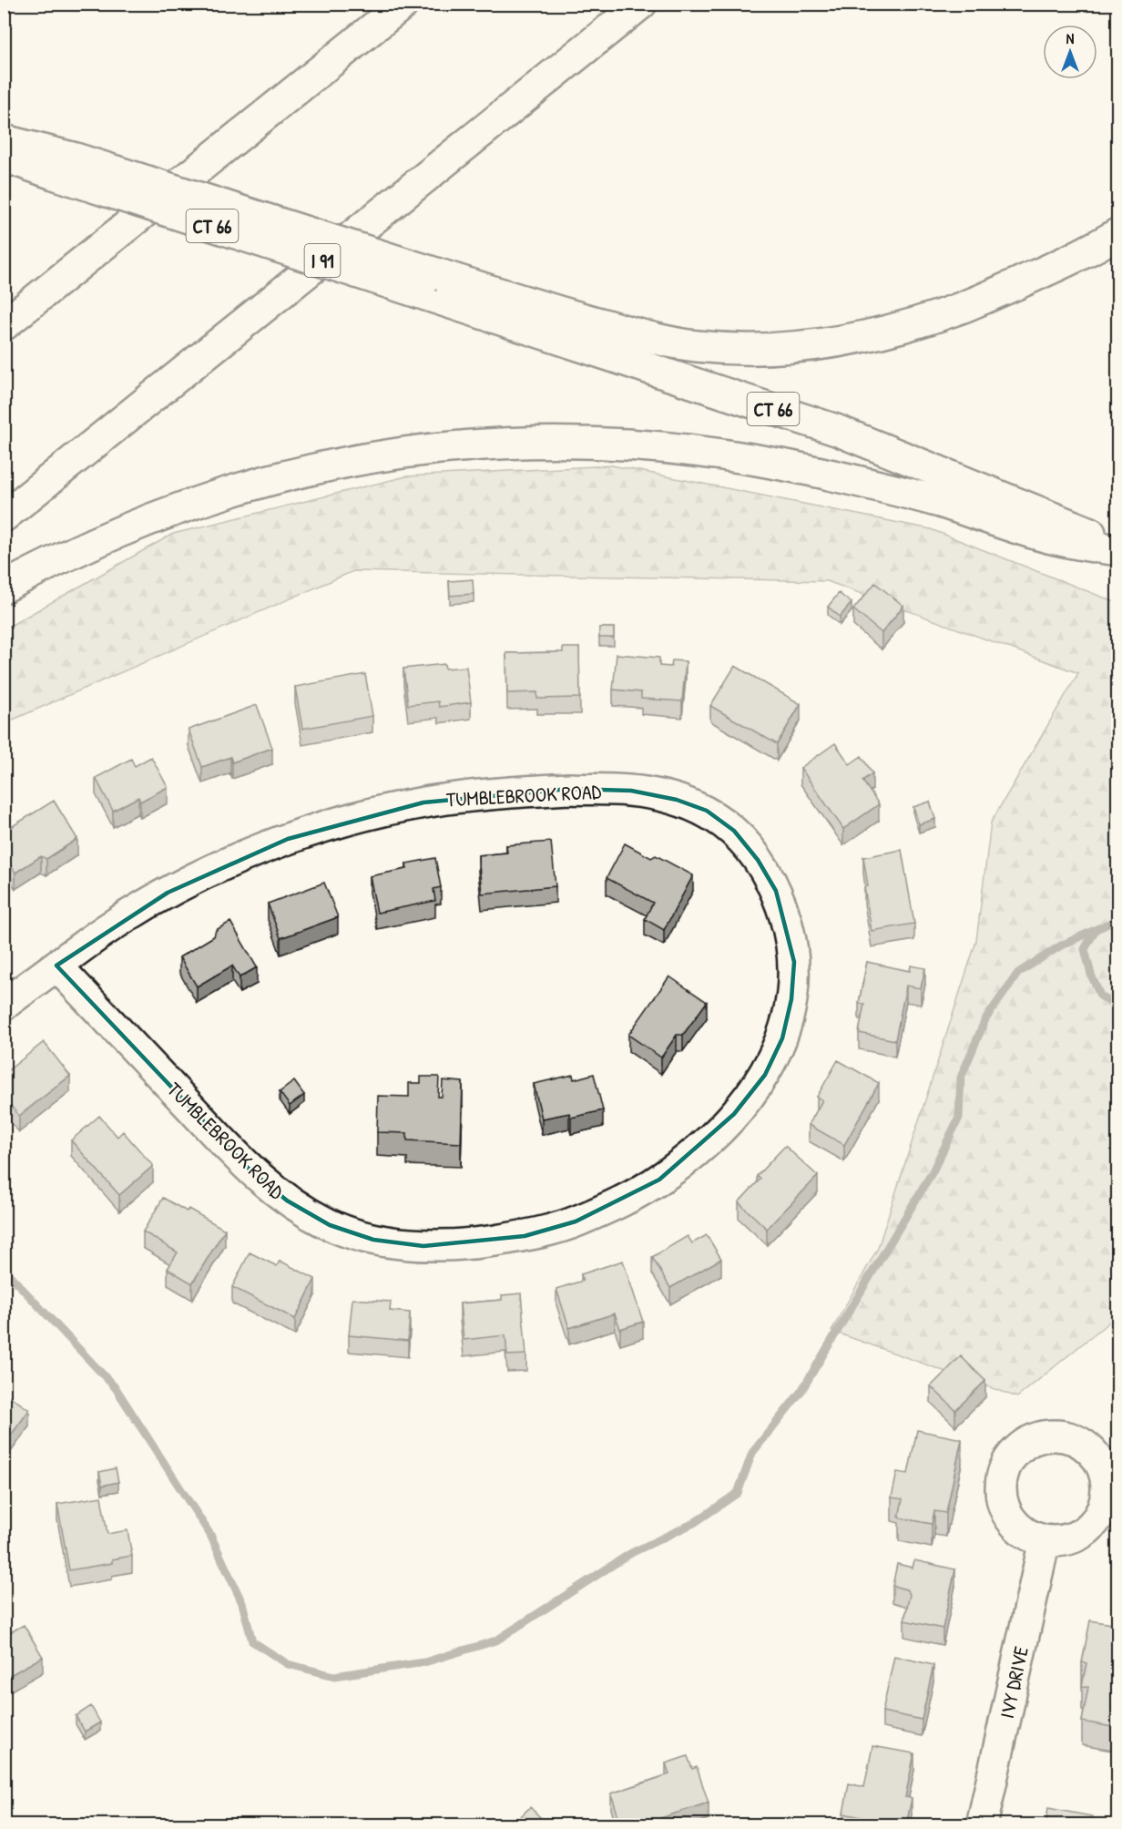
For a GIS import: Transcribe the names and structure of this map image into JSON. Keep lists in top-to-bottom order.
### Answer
{
  "streets": {
    "main road": [
      "CT 66",
      "I 91",
      "TUMBLEBROOK ROAD",
      "IVY DRIVE"
    ]
  },
  "north": "top"
}
